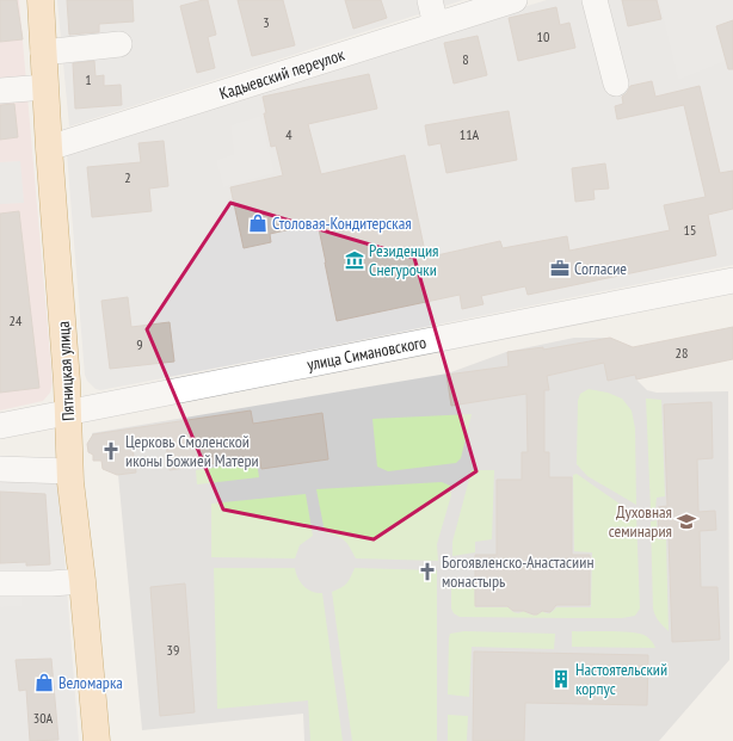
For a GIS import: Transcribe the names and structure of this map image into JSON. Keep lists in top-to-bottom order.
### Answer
{
  "streets": {
    "main road": ["Пятницкая улица"],
    "street": ["Кадыевский переулок", "улица Симановского"]
  },
  "crossings": [
    ["Кадыевский переулок", "Пятницкая улица"],
    ["улица Симановского", "Пятницкая улица"]
  ],
  "places": {
    "shop": ["Столовая-Кондитерская", "Веломарка"],
    "museum": ["Резиденция Снегурочки"],
    "office": ["Согласие"],
    "church": ["Церковь Смоленской иконы Божией Матери", "Богоявленско-Анастасиин монастырь"],
    "school or university": ["Духовная семинария"],
    "building": ["Настоятельский корпус"]
  },
  "house_numbers": [
    "3",
    "10",
    "8",
    "1",
    "4",
    "11А",
    "2",
    "15",
    "24",
    "9",
    "28",
    "39",
    "30А"
  ]
}
